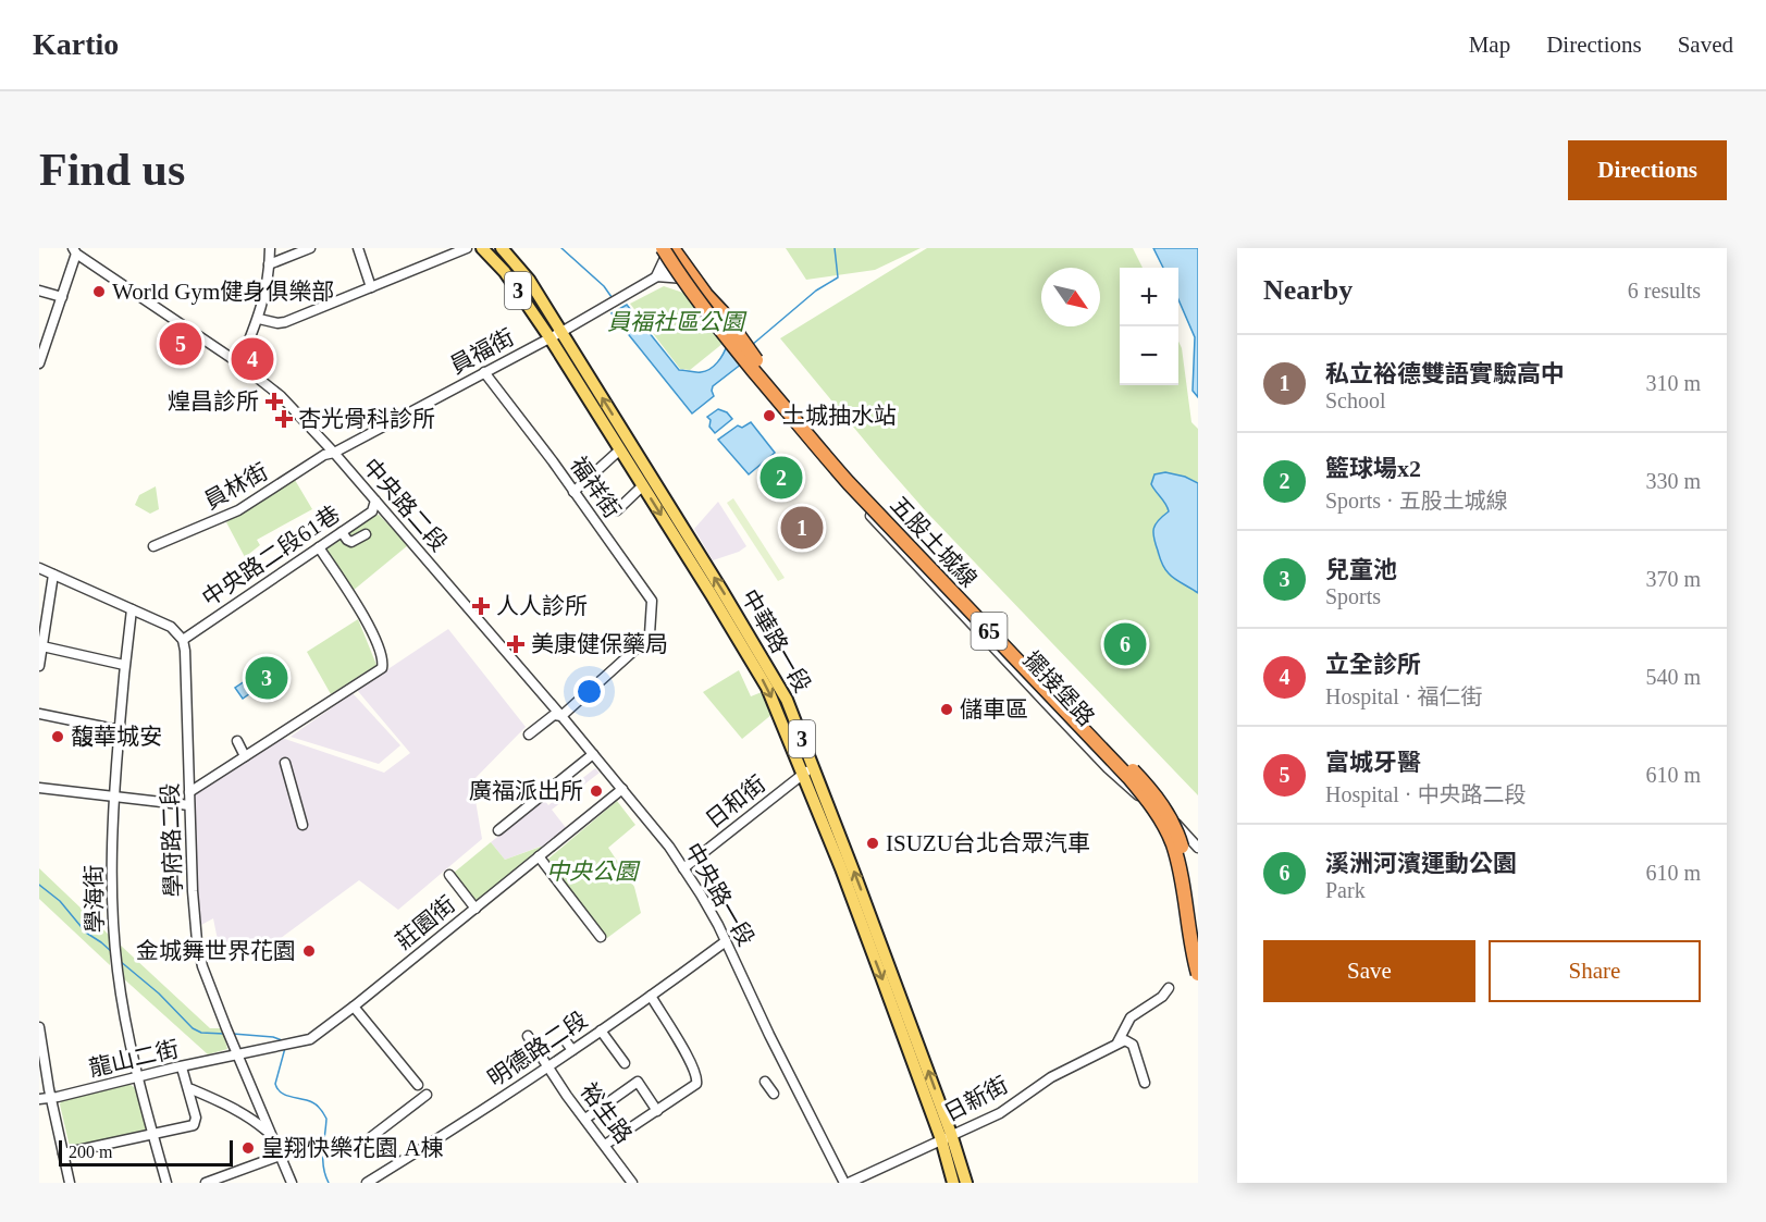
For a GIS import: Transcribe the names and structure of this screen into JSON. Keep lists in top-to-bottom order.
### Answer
{
  "streets": {
    "highway": ["五股土城線", "65"],
    "main road": ["3", "中華路一段"],
    "street": [
      "員福街",
      "員林街",
      "福祥街",
      "中央路二段",
      "中央路二段61巷",
      "擺接堡路",
      "日和街",
      "學府路二段",
      "中央路一段",
      "學海街",
      "莊園街",
      "明德路二段",
      "龍山二街",
      "日新街",
      "裕生路"
    ]
  },
  "crossings": [
    ["3", "員福街"],
    ["3", "中華路一段"],
    ["員福街", "員林街"],
    ["員福街", "福祥街"],
    ["員福街", "中央路二段"],
    ["員福街", "中華路一段"],
    ["員福街", "擺接堡路"],
    ["員林街", "中央路二段"],
    ["福祥街", "中央路一段"],
    ["中央路二段", "中央路二段61巷"],
    ["中央路二段", "中央路一段"],
    ["中央路二段61巷", "學府路二段"],
    ["中華路一段", "日和街"],
    ["中華路一段", "日新街"],
    ["日和街", "中央路一段"],
    ["學府路二段", "莊園街"],
    ["學府路二段", "龍山二街"],
    ["中央路一段", "莊園街"],
    ["中央路一段", "明德路二段"],
    ["中央路一段", "日新街"],
    ["學海街", "龍山二街"],
    ["莊園街", "龍山二街"],
    ["明德路二段", "裕生路"]
  ],
  "parks": ["員福社區公園", "中央公園"],
  "places": {
    "other": [
      "World Gym健身俱樂部",
      "土城抽水站",
      "儲車區",
      "馥華城安",
      "廣福派出所",
      "ISUZU台北合眾汽車",
      "金城舞世界花園",
      "皇翔快樂花園 A棟"
    ],
    "health": [
      "煌昌診所",
      "杏光骨科診所",
      "人人診所",
      "美康健保藥局"
    ]
  },
  "scale_bar": "200 m",
  "north": "bottom right",
  "page": {
    "header": "Kartio",
    "nav": ["Map", "Directions", "Saved"],
    "buttons": [
      "Directions",
      ["Save", "Share"]
    ],
    "title": "Find us",
    "heading": ["Nearby", "6 results"],
    "map_buttons": ["+", "−"],
    "pins": [
      "5",
      "4",
      "2",
      "1",
      "6",
      "3"
    ],
    "list": [
      {
        "mark": "1",
        "name": "私立裕德雙語實驗高中",
        "note": "School",
        "value": "310 m"
      },
      {
        "mark": "2",
        "name": "籃球場x2",
        "note": "Sports · 五股土城線",
        "value": "330 m"
      },
      {
        "mark": "3",
        "name": "兒童池",
        "note": "Sports",
        "value": "370 m"
      },
      {
        "mark": "4",
        "name": "立全診所",
        "note": "Hospital · 福仁街",
        "value": "540 m"
      },
      {
        "mark": "5",
        "name": "富城牙醫",
        "note": "Hospital · 中央路二段",
        "value": "610 m"
      },
      {
        "mark": "6",
        "name": "溪洲河濱運動公園",
        "note": "Park",
        "value": "610 m"
      }
    ],
    "scale": "200 m"
  }
}
